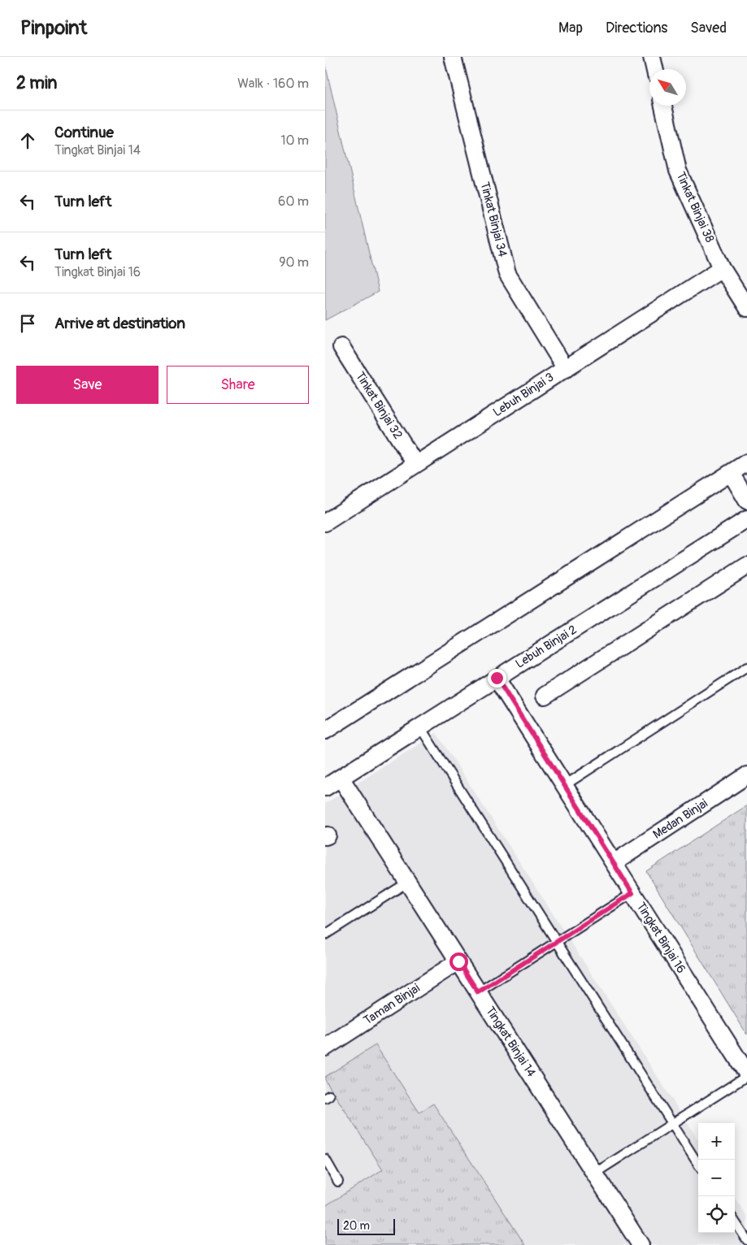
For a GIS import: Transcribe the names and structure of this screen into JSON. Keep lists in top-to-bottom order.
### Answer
{
  "streets": {
    "street": [
      "Tinkat Binjai 38",
      "Tinkat Binjai 34",
      "Lebuh Binjai 3",
      "Tinkat Binjai 32",
      "Lebuh Binjai 2",
      "Medan Binjai",
      "Tingkat Binjai 16",
      "Taman Binjai",
      "Tingkat Binjai 14"
    ]
  },
  "crossings": [
    ["Tinkat Binjai 38", "Lebuh Binjai 3"],
    ["Tinkat Binjai 34", "Lebuh Binjai 3"],
    ["Lebuh Binjai 3", "Tinkat Binjai 32"],
    ["Lebuh Binjai 2", "Tingkat Binjai 16"],
    ["Lebuh Binjai 2", "Tingkat Binjai 14"],
    ["Medan Binjai", "Tingkat Binjai 16"],
    ["Taman Binjai", "Tingkat Binjai 14"]
  ],
  "scale_bar": "20 m",
  "north": "top left",
  "page": {
    "header": "Pinpoint",
    "nav": ["Map", "Directions", "Saved"],
    "heading": ["2 min", "Walk · 160 m"],
    "list": [
      ["Continue", "Tingkat Binjai 14", "10 m"],
      ["Turn left", "60 m"],
      ["Turn left", "Tingkat Binjai 16", "90 m"],
      "Arrive at destination"
    ],
    "buttons": ["Save", "Share"],
    "map_buttons": ["+", "−"],
    "scale": "20 m"
  }
}
